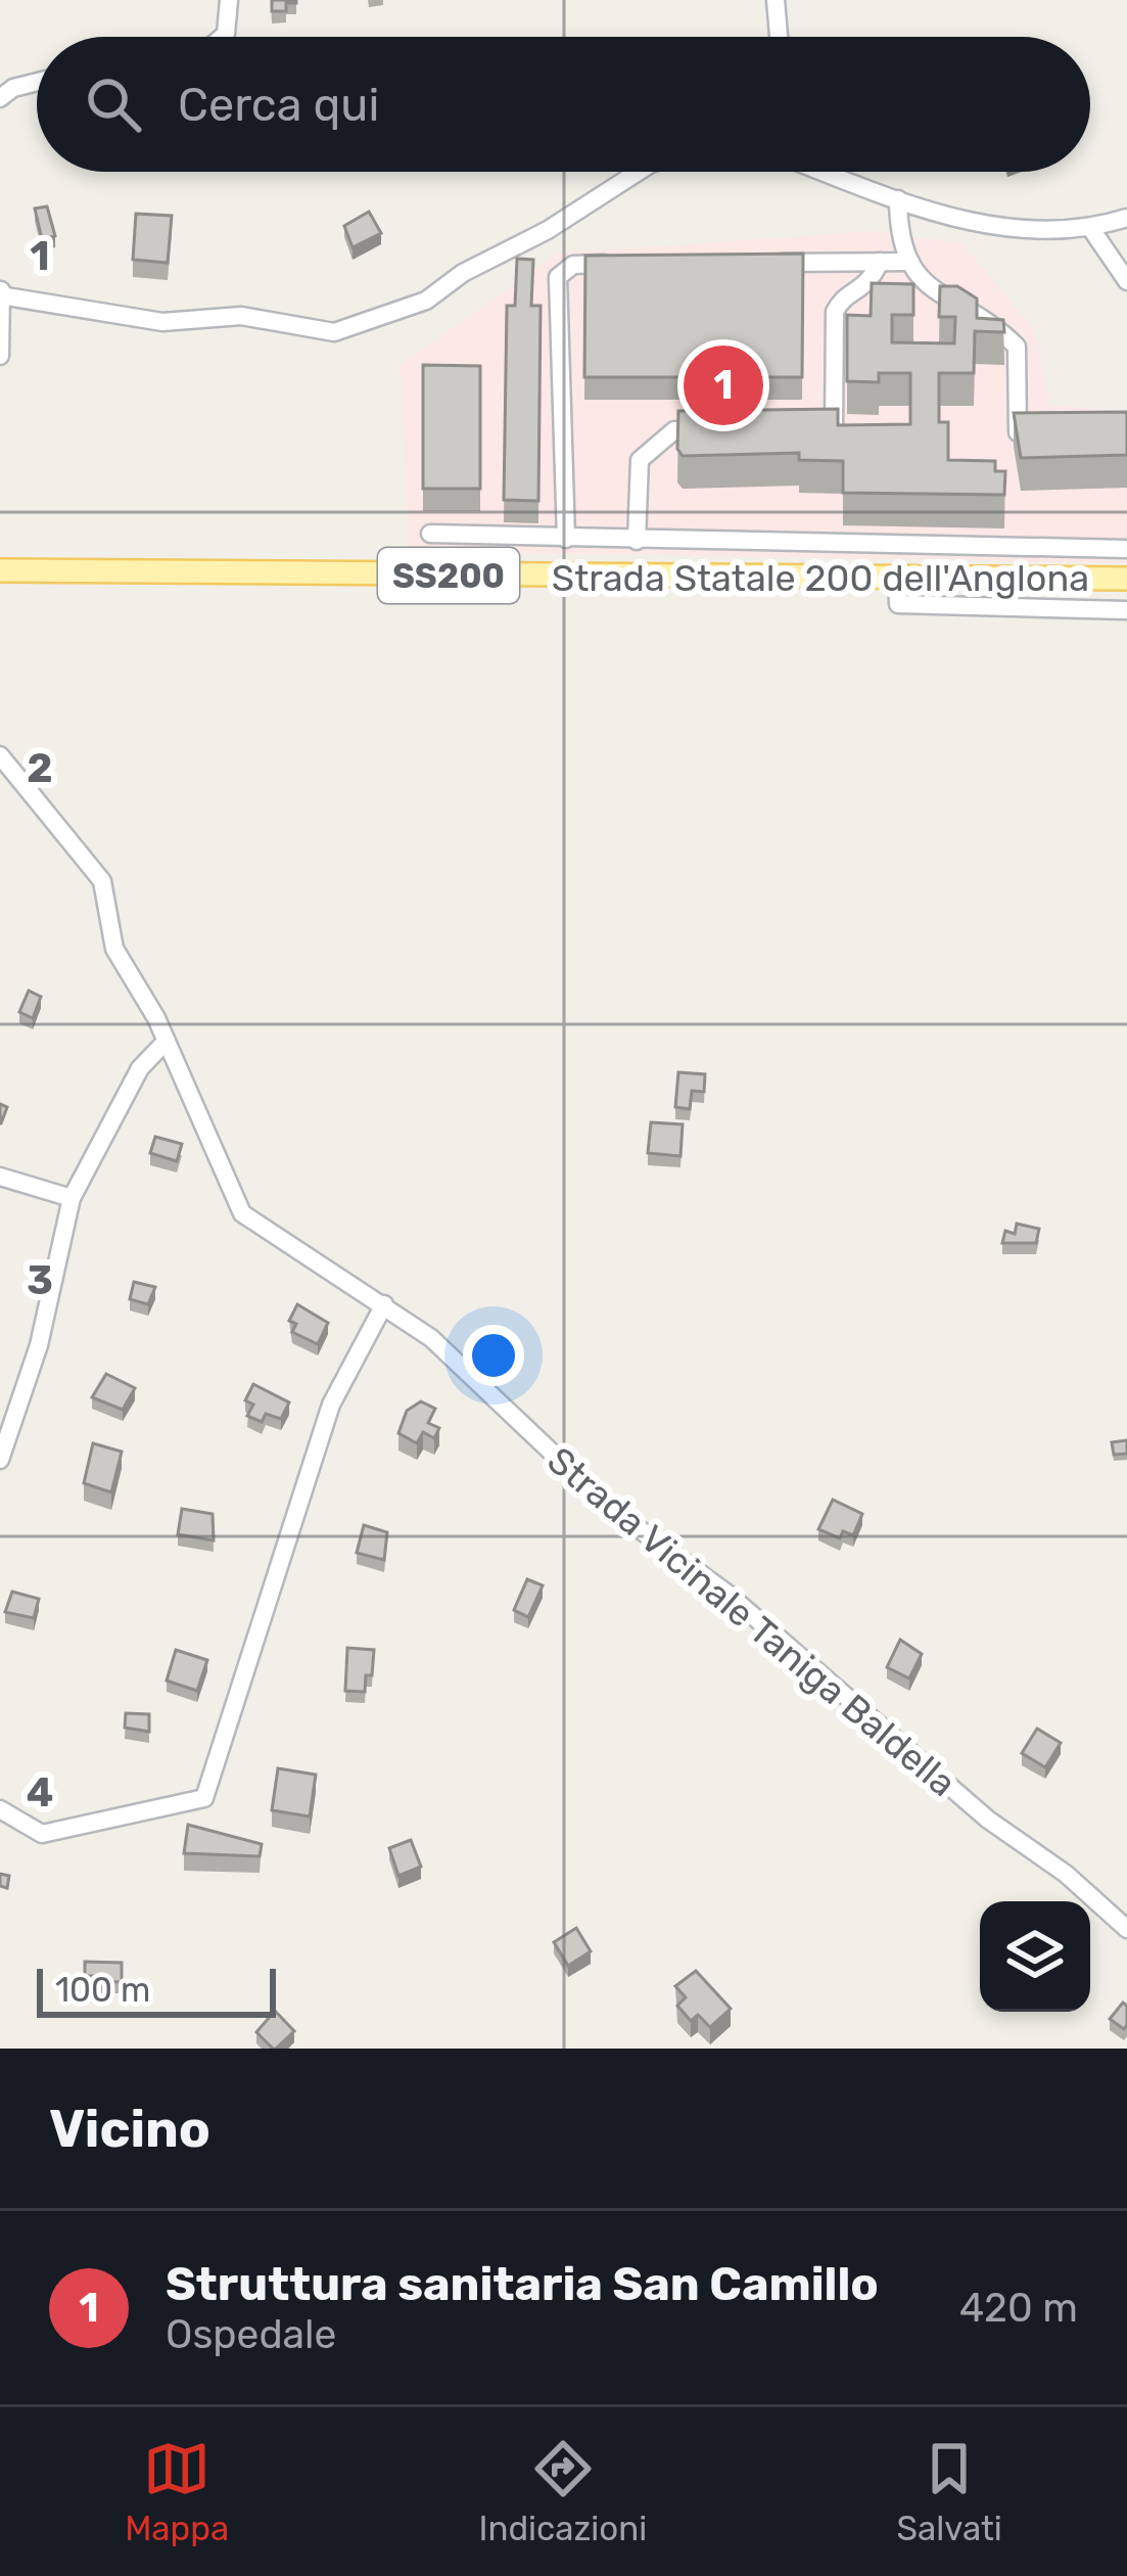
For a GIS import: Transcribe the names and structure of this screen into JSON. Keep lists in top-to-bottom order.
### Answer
{
  "streets": {
    "main road": ["SS200", "Strada Statale 200 dell'Anglona"],
    "street": ["Strada Vicinale Taniga Baldella"]
  },
  "scale_bar": "100 m",
  "page": {
    "search": "Cerca qui",
    "pins": "1",
    "scale": "100 m",
    "heading": "Vicino",
    "list": [
      {
        "mark": "1",
        "name": "Struttura sanitaria San Camillo",
        "note": "Ospedale",
        "value": "420 m"
      }
    ],
    "nav": ["Mappa", "Indicazioni", "Salvati"]
  },
  "grid": {
    "rows": [
      "1",
      "2",
      "3",
      "4"
    ]
  }
}
